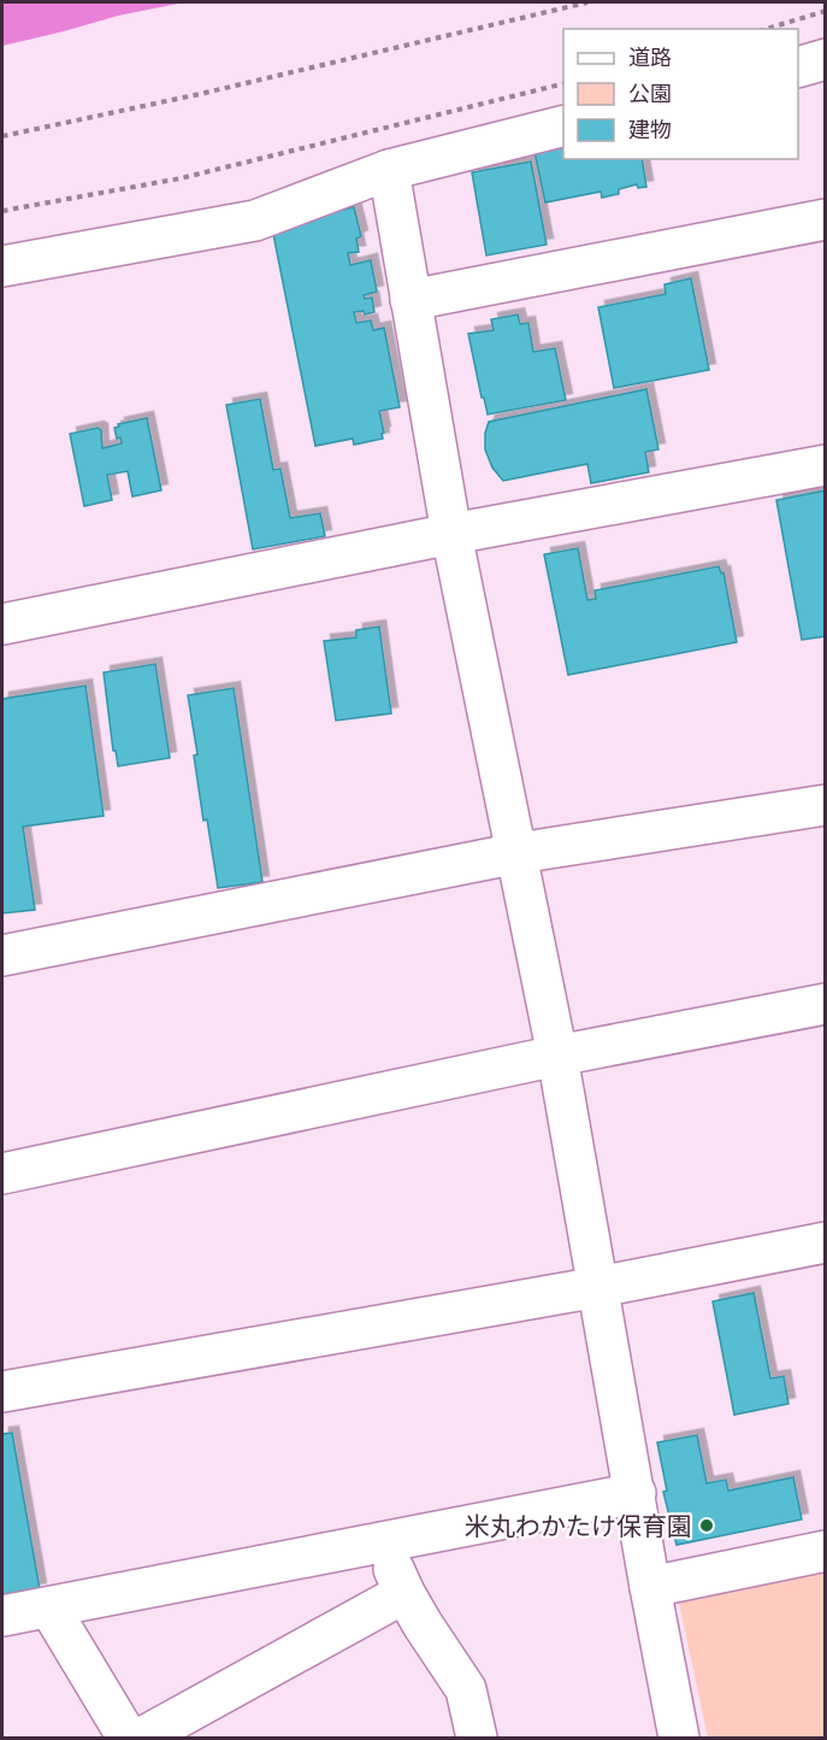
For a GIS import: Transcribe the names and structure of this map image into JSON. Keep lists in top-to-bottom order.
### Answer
{
  "places": ["米丸わかたけ保育園"],
  "legend": ["道路", "公園", "建物"]
}
